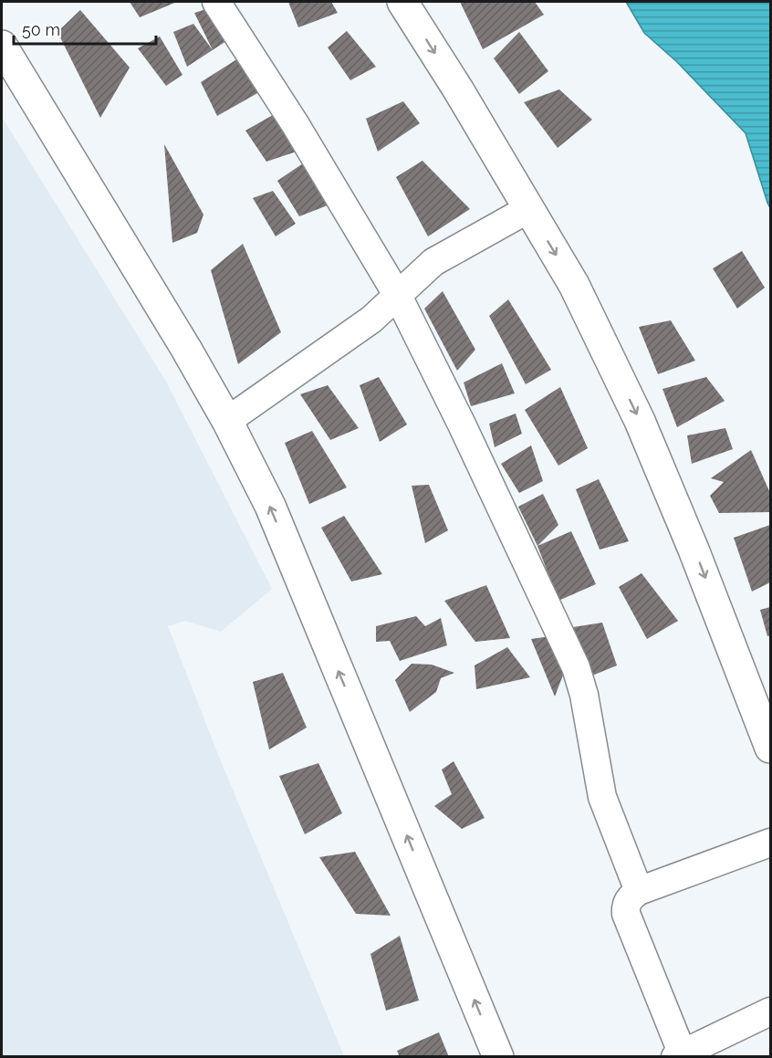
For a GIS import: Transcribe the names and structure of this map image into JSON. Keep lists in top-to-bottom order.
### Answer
{
  "scale_bar": "50 m"
}
